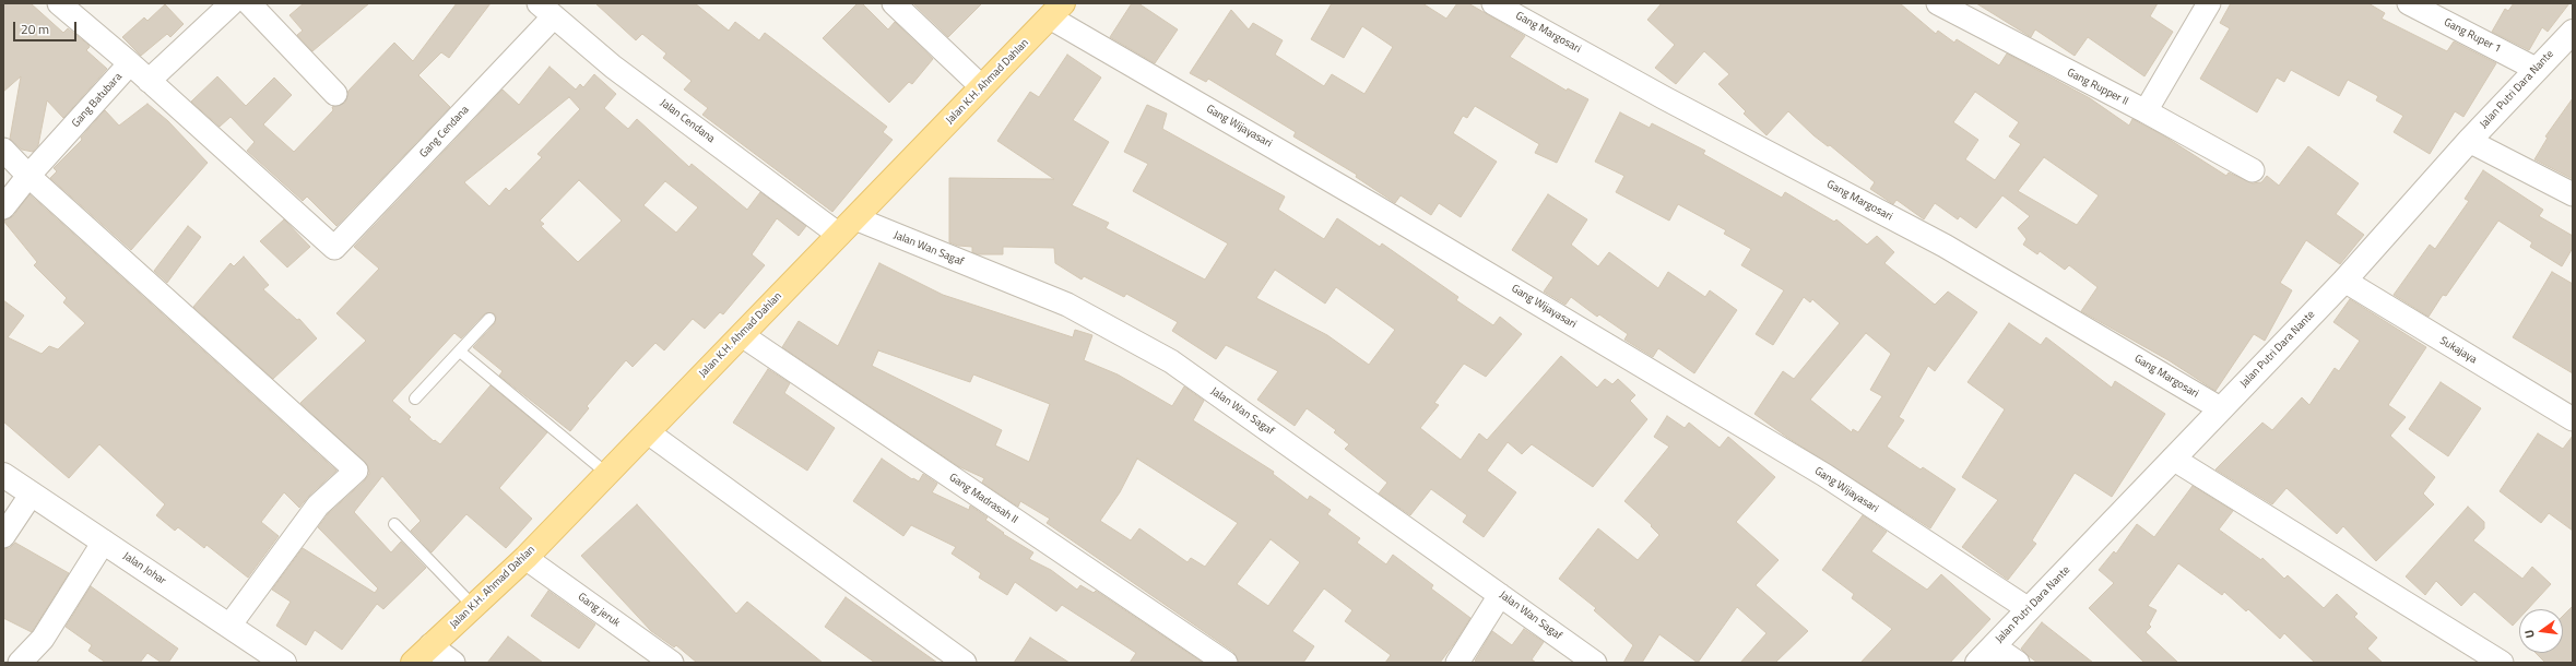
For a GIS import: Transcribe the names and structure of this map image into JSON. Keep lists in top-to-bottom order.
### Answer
{
  "streets": {
    "main road": ["Jalan K.H. Ahmad Dahlan"],
    "street": [
      "Gang Margosari",
      "Gang Ruper 1",
      "Gang Rupper II",
      "Jalan Putri Dara Nante",
      "Gang Batubara",
      "Jalan Cendana",
      "Gang Wijayasari",
      "Gang Cendana",
      "Jalan Wan Sagaf",
      "Sukajaya",
      "Gang Madrasah II",
      "Jalan Johar",
      "Gang jeruk"
    ]
  },
  "crossings": [
    ["Gang Margosari", "Jalan Putri Dara Nante"],
    ["Gang Ruper 1", "Jalan Putri Dara Nante"],
    ["Jalan K.H. Ahmad Dahlan", "Jalan Cendana"],
    ["Jalan K.H. Ahmad Dahlan", "Gang Wijayasari"],
    ["Jalan K.H. Ahmad Dahlan", "Jalan Wan Sagaf"],
    ["Jalan K.H. Ahmad Dahlan", "Gang Madrasah II"],
    ["Jalan K.H. Ahmad Dahlan", "Gang jeruk"],
    ["Jalan Putri Dara Nante", "Gang Wijayasari"],
    ["Jalan Putri Dara Nante", "Sukajaya"],
    ["Jalan Cendana", "Gang Cendana"],
    ["Jalan Cendana", "Jalan Wan Sagaf"]
  ],
  "scale_bar": "20 m",
  "north": "left"
}
